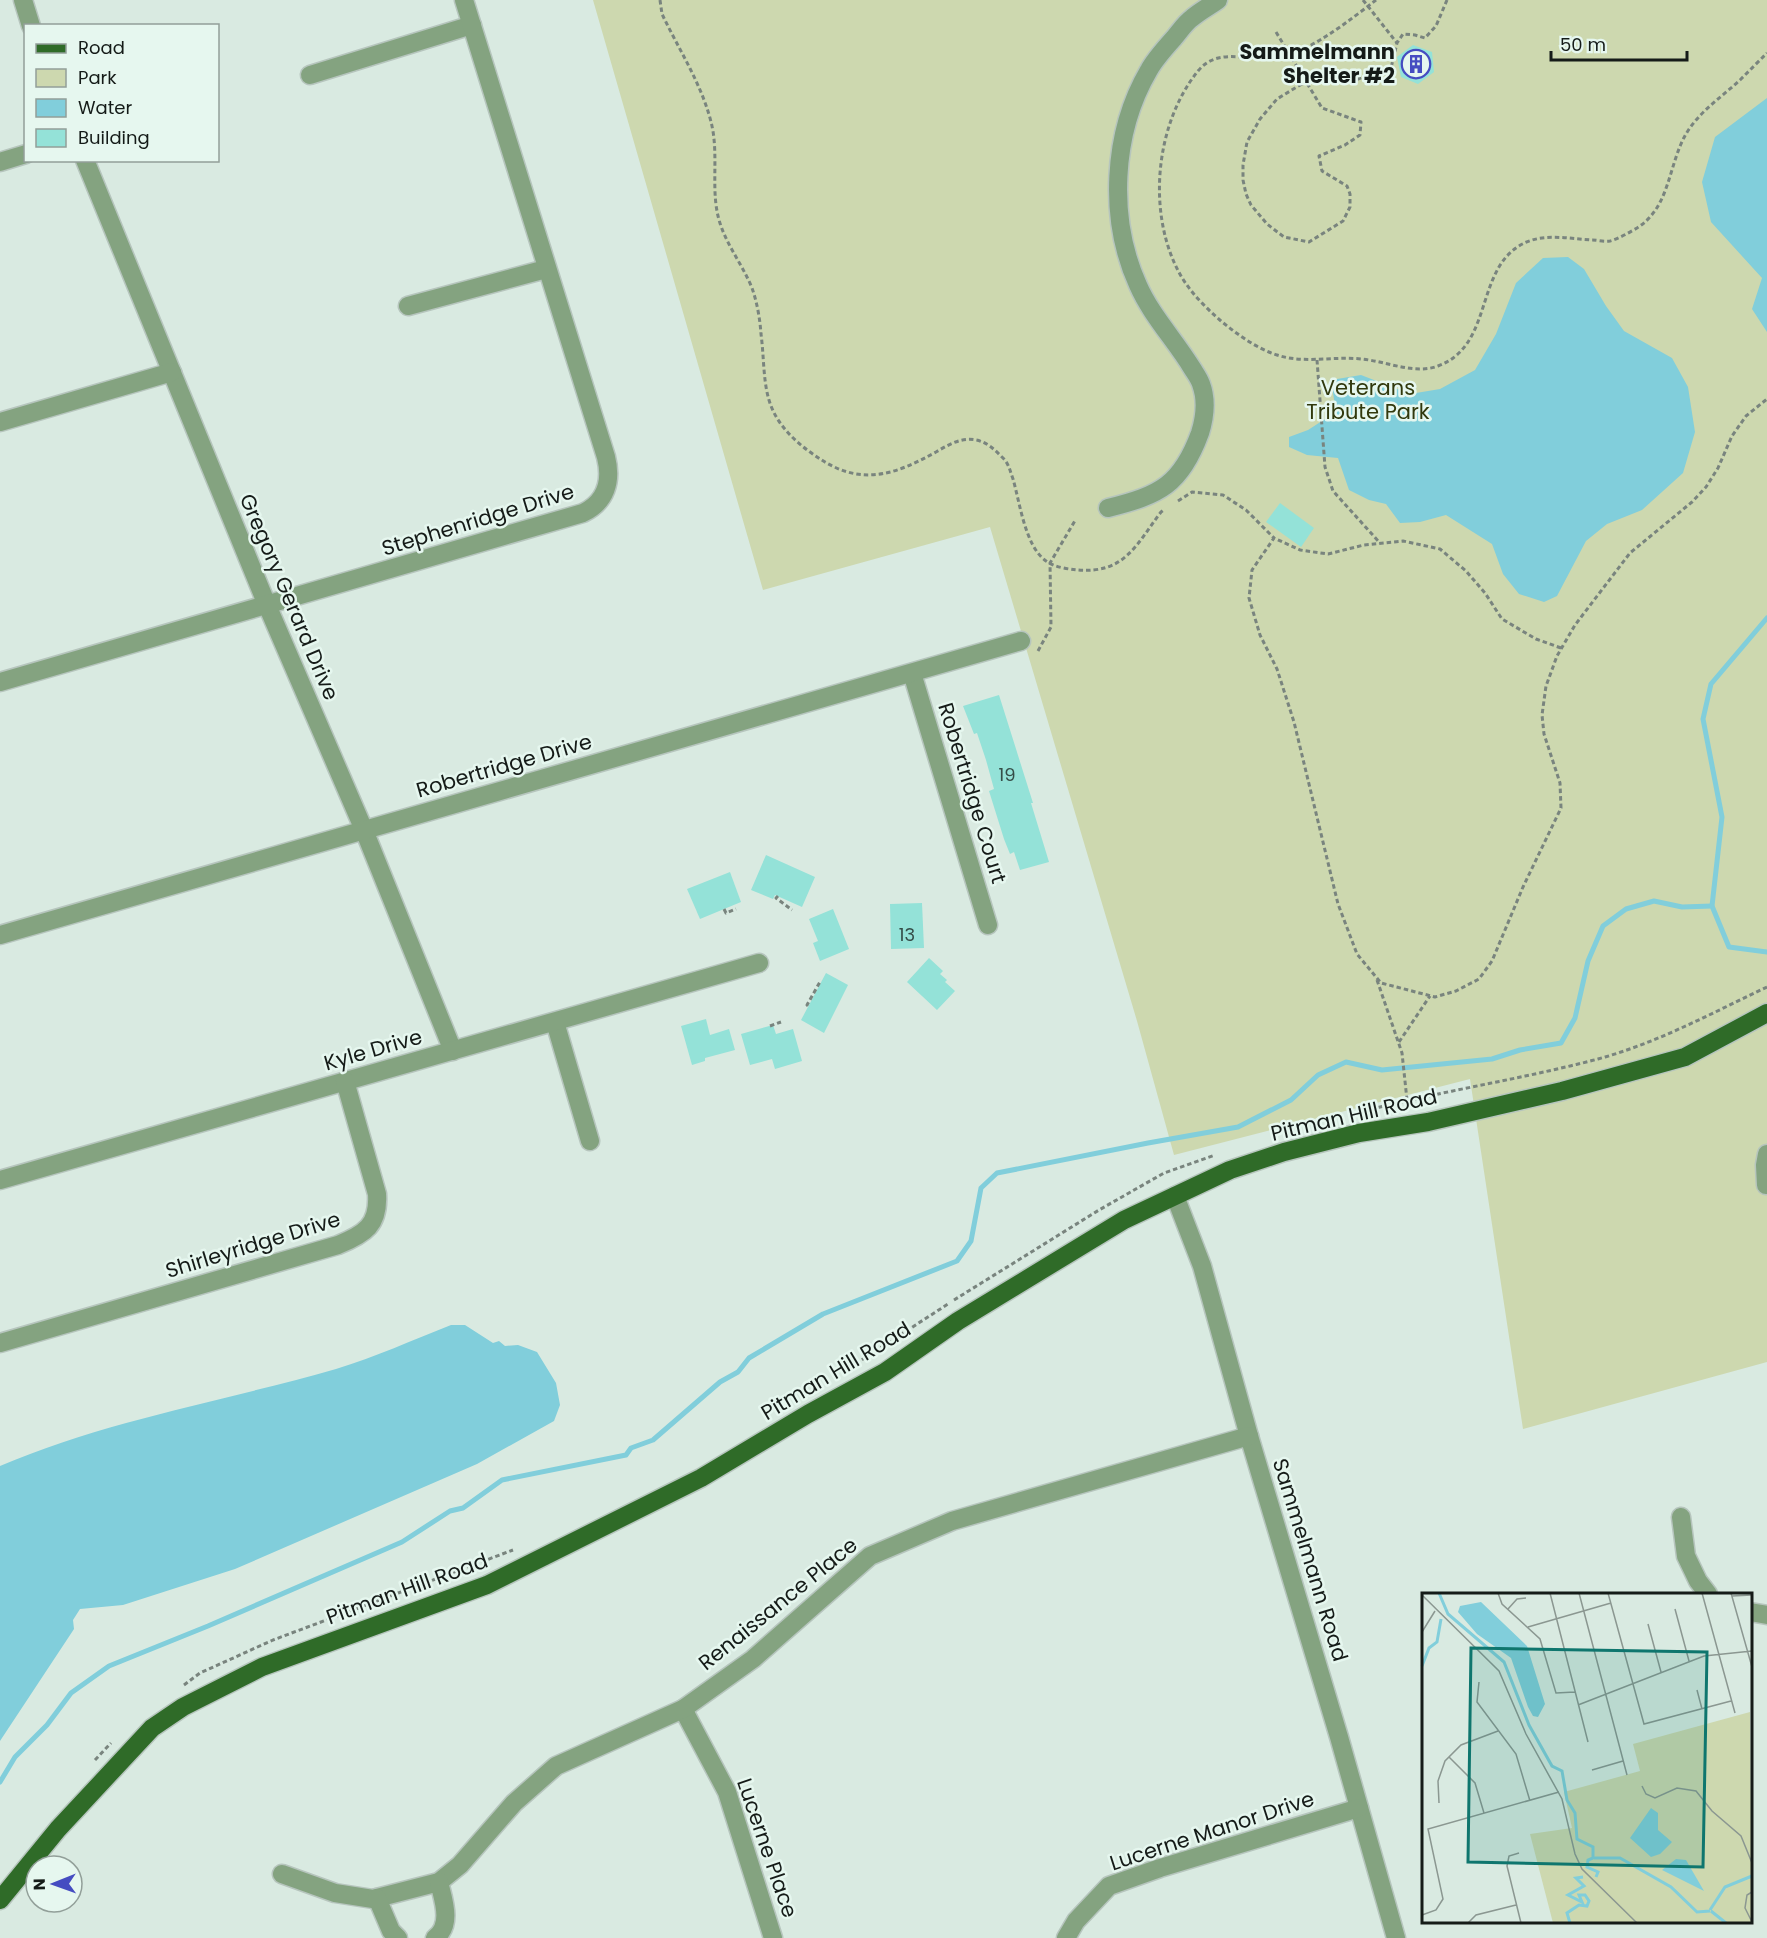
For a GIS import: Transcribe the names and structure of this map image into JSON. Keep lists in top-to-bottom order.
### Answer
{
  "streets": {
    "main road": ["Pitman Hill Road"],
    "street": [
      "Stephenridge Drive",
      "Gregory Gerard Drive",
      "Robertridge Drive",
      "Robertridge Court",
      "Kyle Drive",
      "Shirleyridge Drive",
      "Sammelmann Road",
      "Renaissance Place",
      "Lucerne Manor Drive",
      "Lucerne Place"
    ]
  },
  "crossings": [
    ["Stephenridge Drive", "Gregory Gerard Drive"],
    ["Gregory Gerard Drive", "Robertridge Drive"],
    ["Gregory Gerard Drive", "Kyle Drive"],
    ["Robertridge Drive", "Robertridge Court"],
    ["Kyle Drive", "Shirleyridge Drive"],
    ["Pitman Hill Road", "Sammelmann Road"],
    ["Sammelmann Road", "Renaissance Place"],
    ["Sammelmann Road", "Lucerne Manor Drive"],
    ["Renaissance Place", "Lucerne Place"]
  ],
  "parks": ["Veterans Tribute Park"],
  "places": {
    "building": ["Sammelmann Shelter #2"]
  },
  "house_numbers": ["19", "13"],
  "legend": [
    "Road",
    "Park",
    "Water",
    "Building"
  ],
  "scale_bar": "50 m",
  "north": "left"
}
